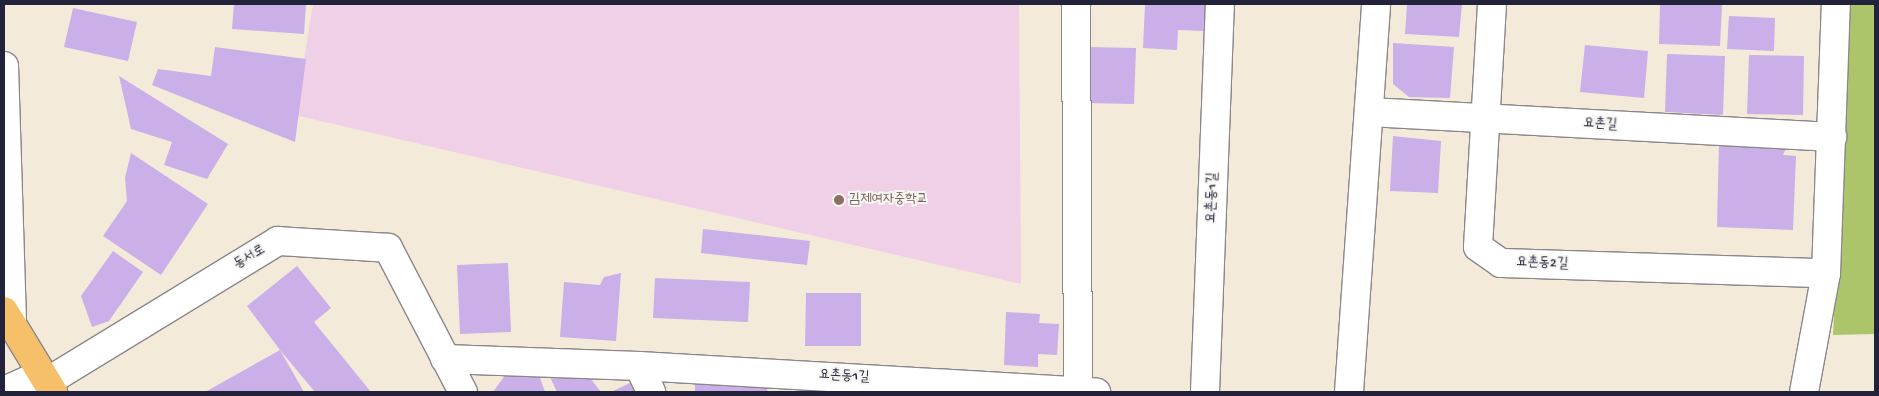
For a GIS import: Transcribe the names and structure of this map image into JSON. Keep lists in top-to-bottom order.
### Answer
{
  "streets": {
    "street": [
      "요촌길",
      "요촌동1길",
      "동서로",
      "요촌동2길"
    ]
  },
  "crossings": [
    ["요촌길", "요촌동2길"],
    ["요촌동1길", "동서로"]
  ],
  "places": ["김제여자중학교"]
}
